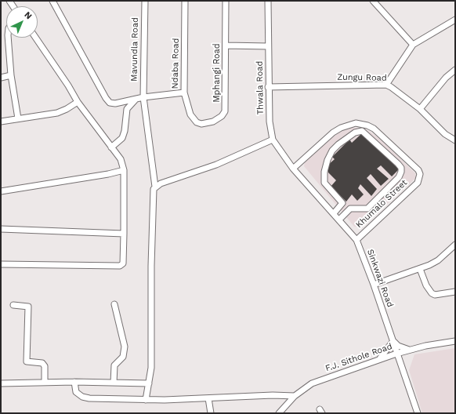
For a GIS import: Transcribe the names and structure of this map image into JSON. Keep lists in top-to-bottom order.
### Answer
{
  "streets": {
    "street": [
      "Mavundla Road",
      "Ndaba Road",
      "Mphangi Road",
      "Zungu Road",
      "Thwala Road",
      "Khumalo Street",
      "Sinkwazi Road",
      "F.J. Sithole Road"
    ]
  },
  "crossings": [
    ["Ndaba Road", "Mphangi Road"],
    ["Zungu Road", "Thwala Road"],
    ["Thwala Road", "Khumalo Street"],
    ["Thwala Road", "Sinkwazi Road"],
    ["Khumalo Street", "Sinkwazi Road"],
    ["Sinkwazi Road", "F.J. Sithole Road"]
  ],
  "north": "top right"
}
